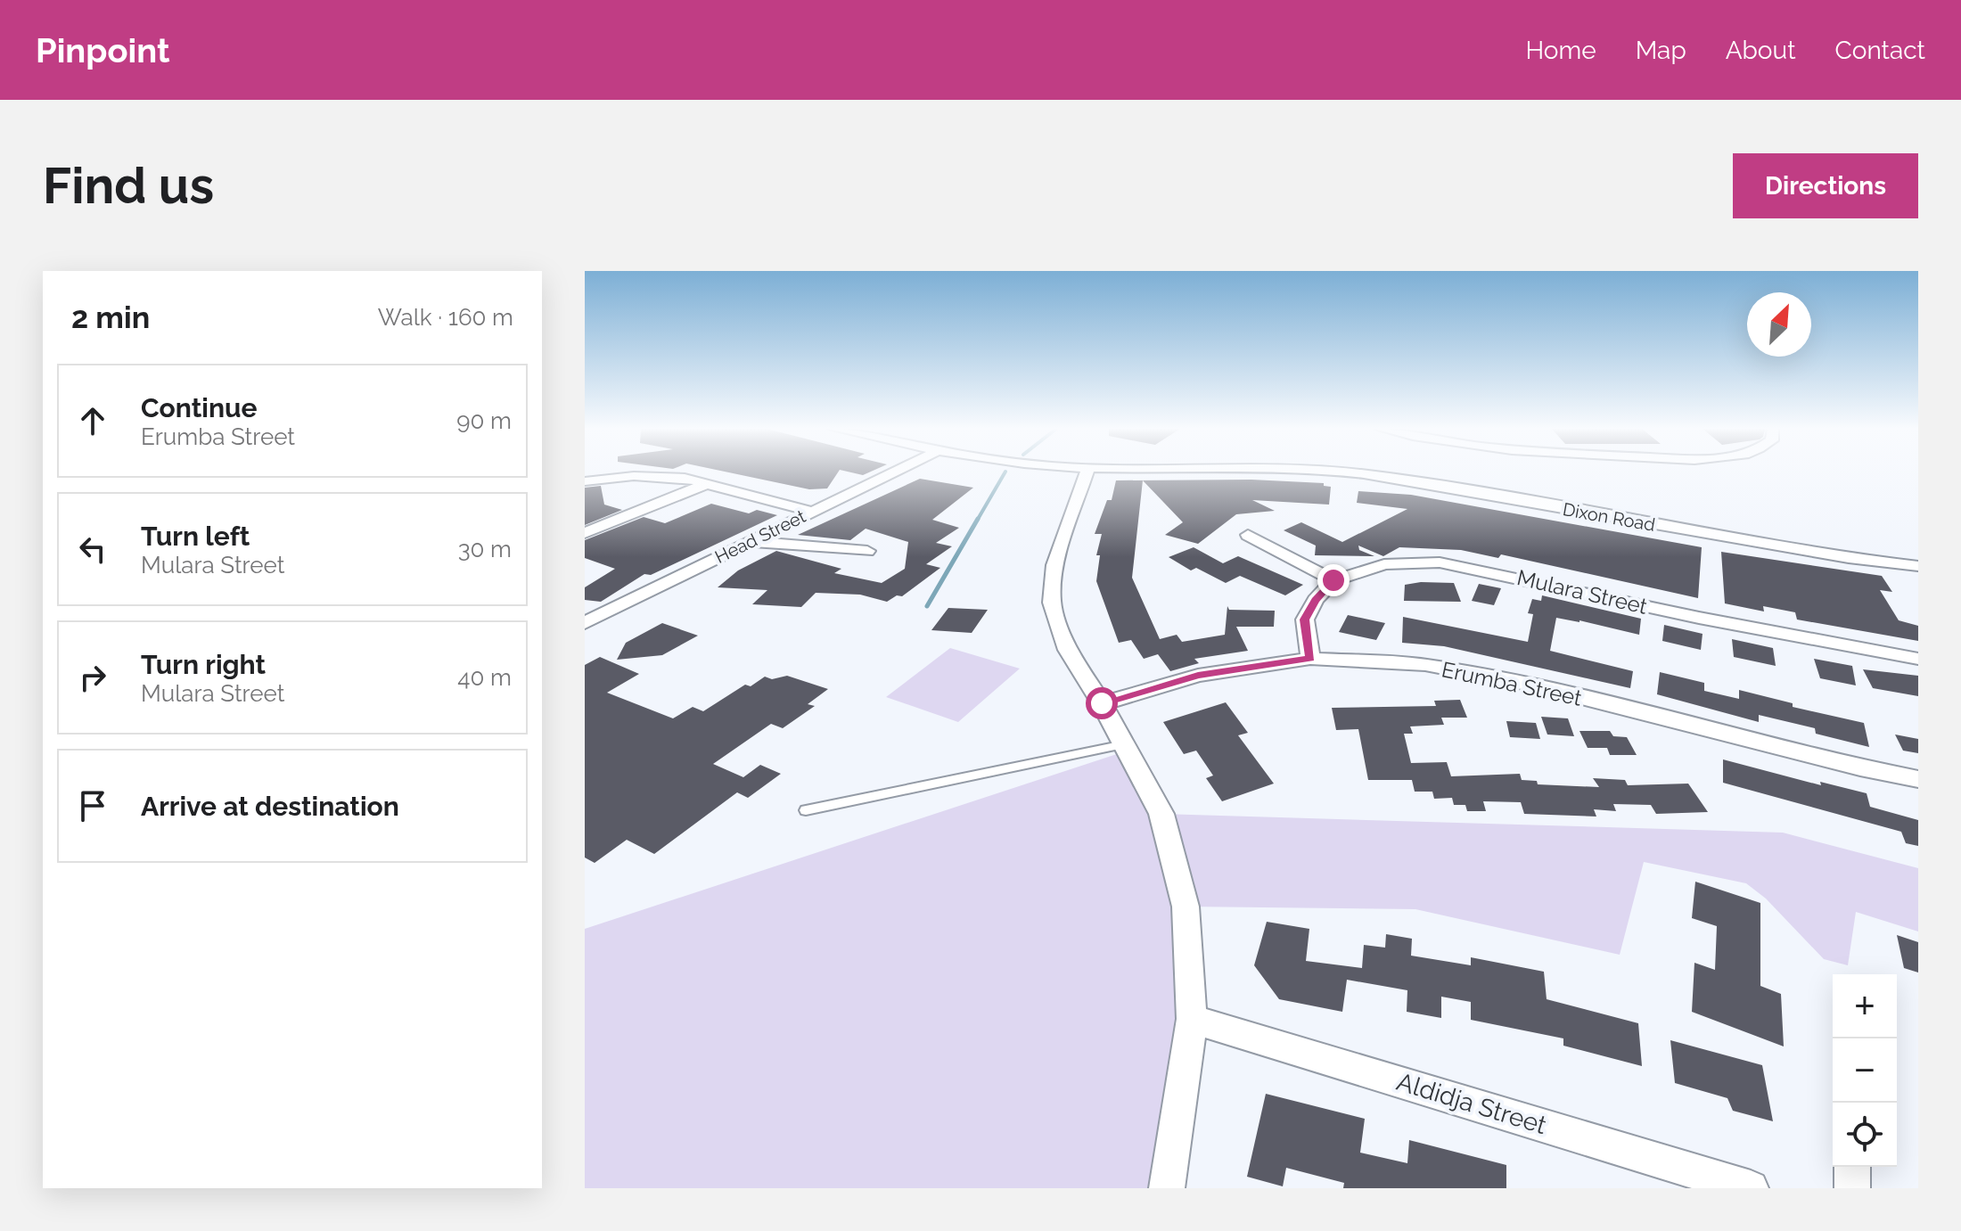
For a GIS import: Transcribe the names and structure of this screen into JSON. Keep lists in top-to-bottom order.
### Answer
{
  "streets": {
    "street": [
      "Dixon Road",
      "Head Street",
      "Mulara Street",
      "Erumba Street",
      "Aldidja Street"
    ]
  },
  "north": "top right",
  "page": {
    "header": "Pinpoint",
    "nav": [
      "Home",
      "Map",
      "About",
      "Contact"
    ],
    "buttons": "Directions",
    "title": "Find us",
    "heading": ["2 min", "Walk · 160 m"],
    "list": [
      ["Continue", "Erumba Street", "90 m"],
      ["Turn left", "Mulara Street", "30 m"],
      ["Turn right", "Mulara Street", "40 m"],
      "Arrive at destination"
    ],
    "map_buttons": ["+", "−"]
  }
}
